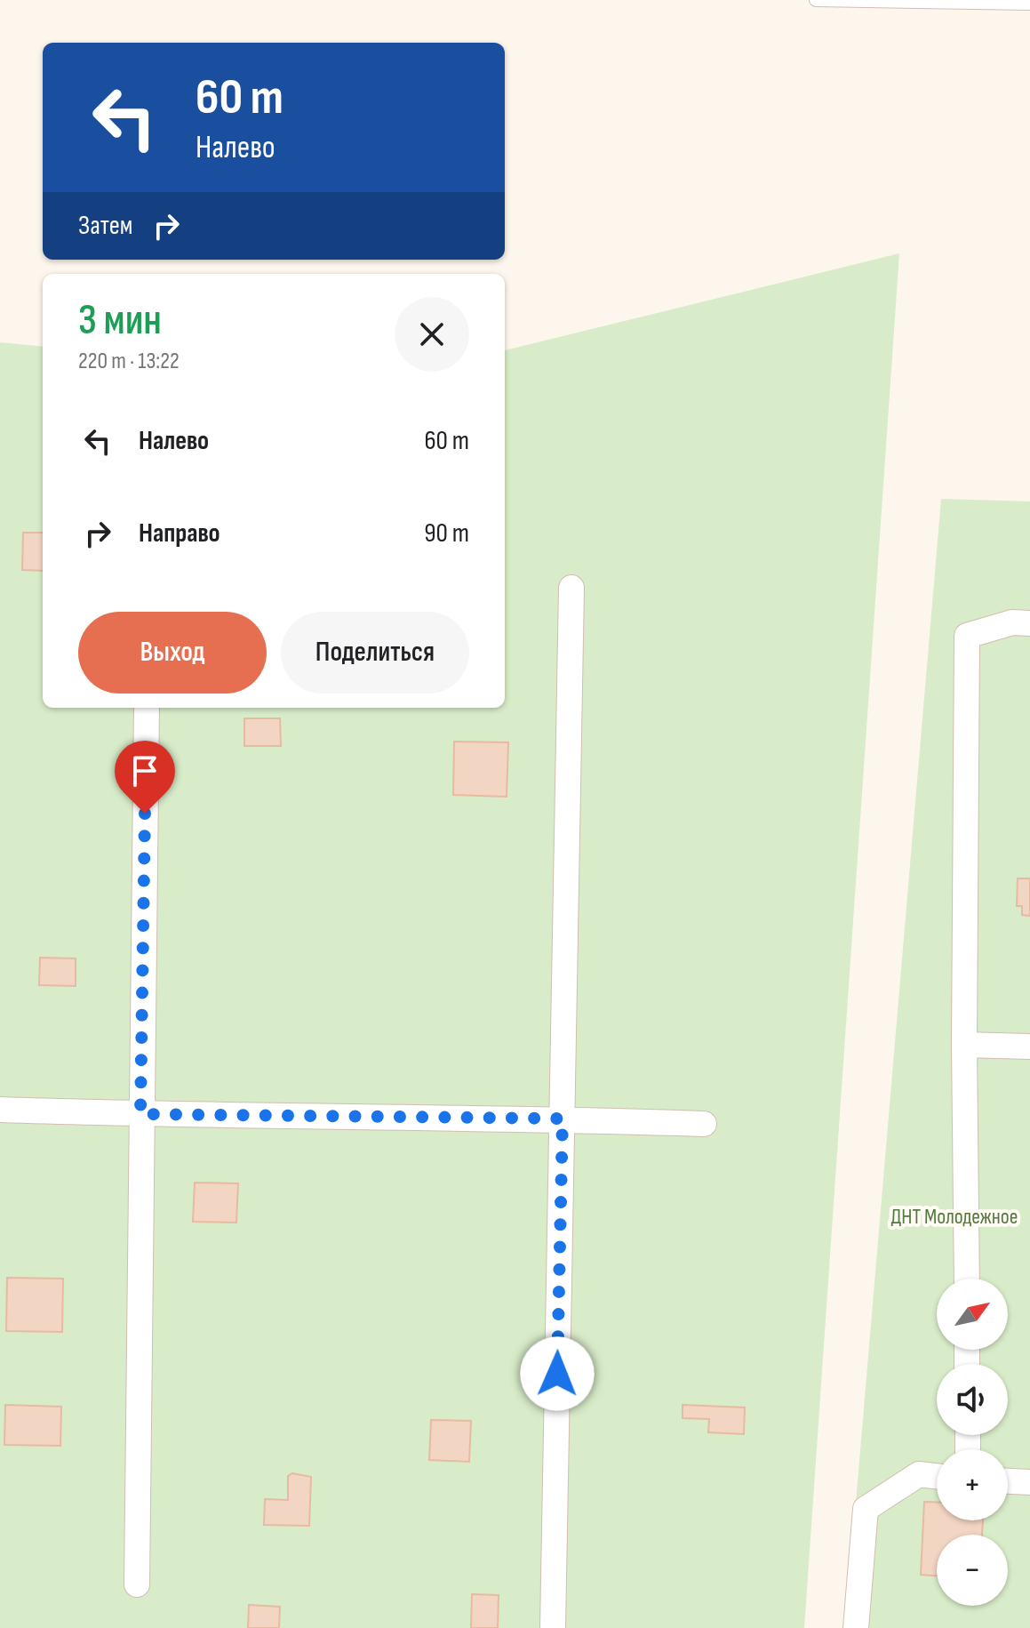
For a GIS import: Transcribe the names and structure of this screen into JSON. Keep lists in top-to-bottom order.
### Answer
{
  "parks": ["ДНТ Молодежное"],
  "north": "top right",
  "page": {
    "turn": ["60 m", "Налево"],
    "then": "Затем",
    "heading": ["3 мин", "220 m · 13:22"],
    "list": [
      {
        "name": "Налево",
        "value": "60 m"
      },
      {
        "name": "Направо",
        "value": "90 m"
      }
    ],
    "buttons": ["Выход", "Поделиться"],
    "map_buttons": ["+", "−"]
  }
}
